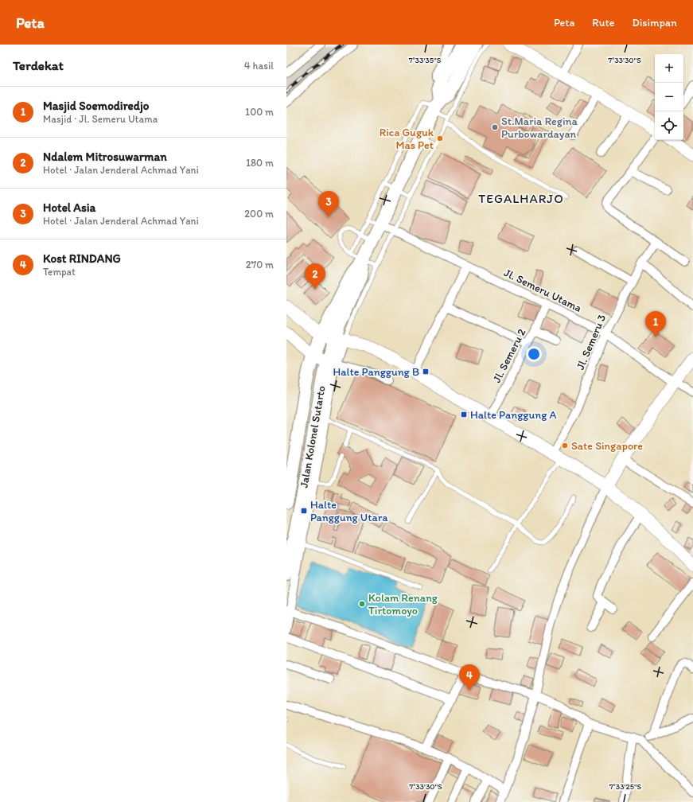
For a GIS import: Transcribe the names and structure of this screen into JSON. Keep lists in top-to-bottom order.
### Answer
{
  "streets": {
    "main road": ["Jalan Kolonel Sutarto"],
    "street": ["Jl. Semeru Utama", "Jl. Semeru 3", "Jl. Semeru 2"]
  },
  "crossings": [
    ["Jl. Semeru Utama", "Jl. Semeru 3"],
    ["Jl. Semeru Utama", "Jl. Semeru 2"]
  ],
  "districts": ["TEGALHARJO"],
  "places": {
    "other": [
      "St.Maria Regina Purbowardayan",
      "Rica Guguk Mas Pet",
      "Sate Singapore",
      "Kolam Renang Tirtomoyo"
    ],
    "transit": ["Halte Panggung B", "Halte Panggung A", "Halte Panggung Utara"]
  },
  "page": {
    "header": "Peta",
    "nav": ["Peta", "Rute", "Disimpan"],
    "heading": ["Terdekat", "4 hasil"],
    "map_buttons": ["+", "−"],
    "list": [
      {
        "mark": "1",
        "name": "Masjid Soemodiredjo",
        "note": "Masjid · Jl. Semeru Utama",
        "value": "100 m"
      },
      {
        "mark": "2",
        "name": "Ndalem Mitrosuwarman",
        "note": "Hotel · Jalan Jenderal Achmad Yani",
        "value": "180 m"
      },
      {
        "mark": "3",
        "name": "Hotel Asia",
        "note": "Hotel · Jalan Jenderal Achmad Yani",
        "value": "200 m"
      },
      {
        "mark": "4",
        "name": "Kost RINDANG",
        "note": "Tempat",
        "value": "270 m"
      }
    ],
    "pins": [
      "3",
      "2",
      "1",
      "4"
    ]
  },
  "coordinates": ["7°33'35\"S", "7°33'30\"S", "7°33'25\"S"]
}
